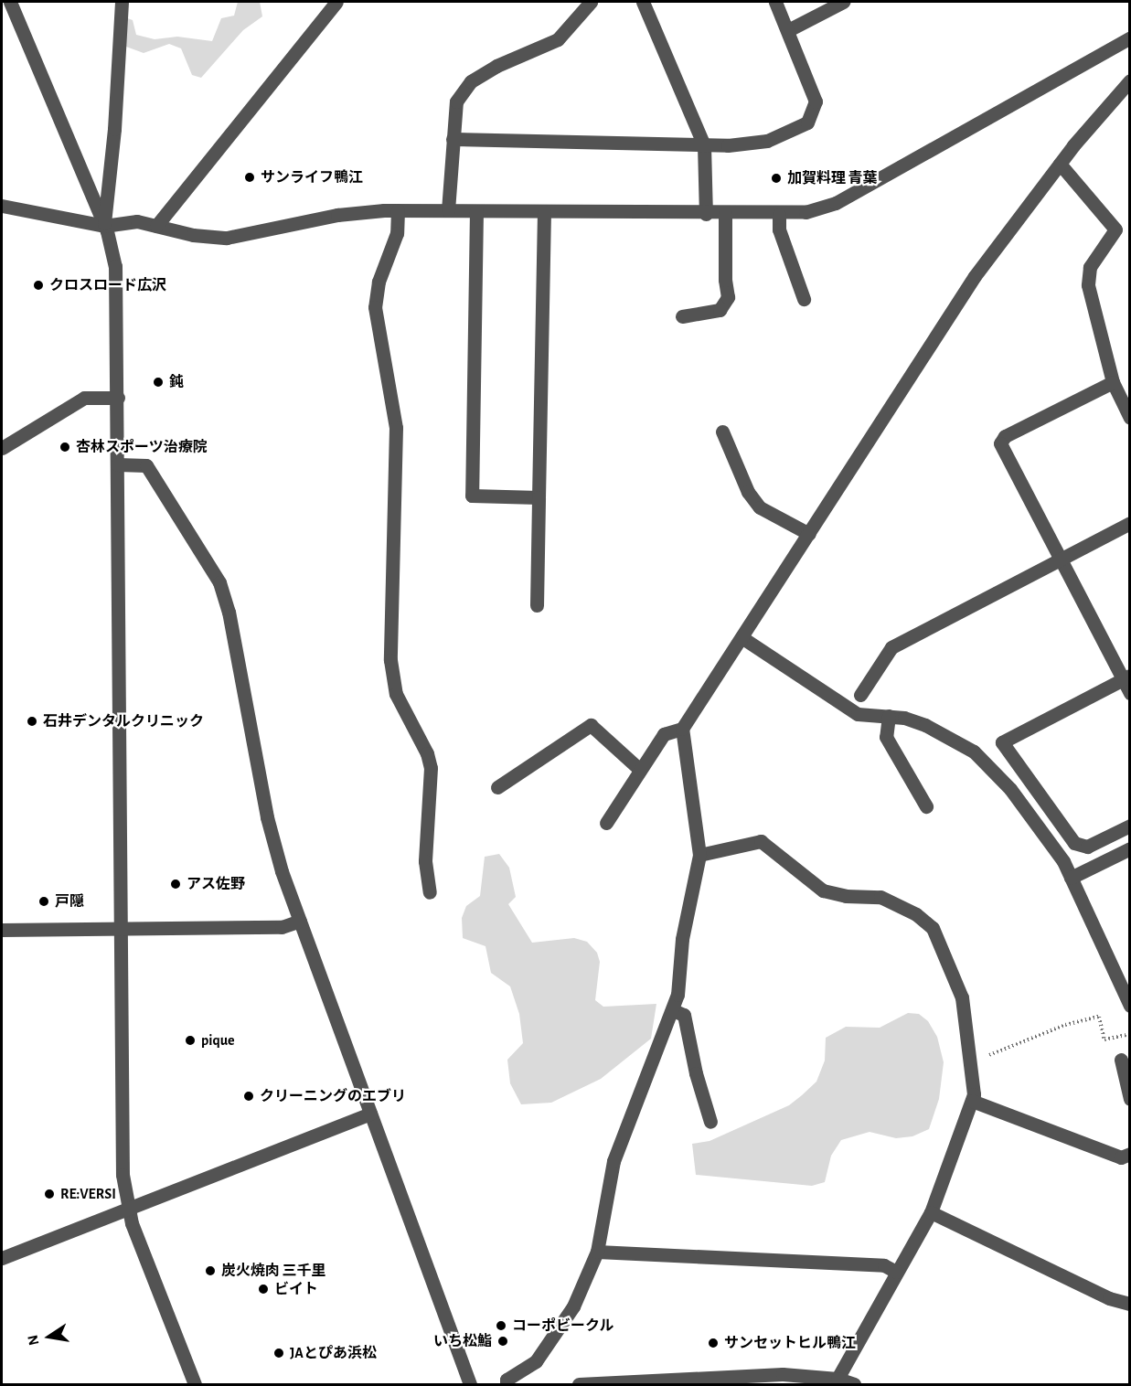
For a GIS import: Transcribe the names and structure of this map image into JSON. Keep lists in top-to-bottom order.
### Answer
{
  "places": [
    "サンライフ鴨江",
    "加賀料理 青葉",
    "クロスロード広沢",
    "鈍",
    "杏林スポーツ治療院",
    "石井デンタルクリニック",
    "アス佐野",
    "戸隠",
    "pique",
    "クリーニングのエブリ",
    "RE:VERSI",
    "炭火焼肉 三千里",
    "ビイト",
    "コーポビークル",
    "いち松鮨",
    "サンセットヒル鴨江",
    "JAとぴあ浜松"
  ],
  "north": "left"
}
